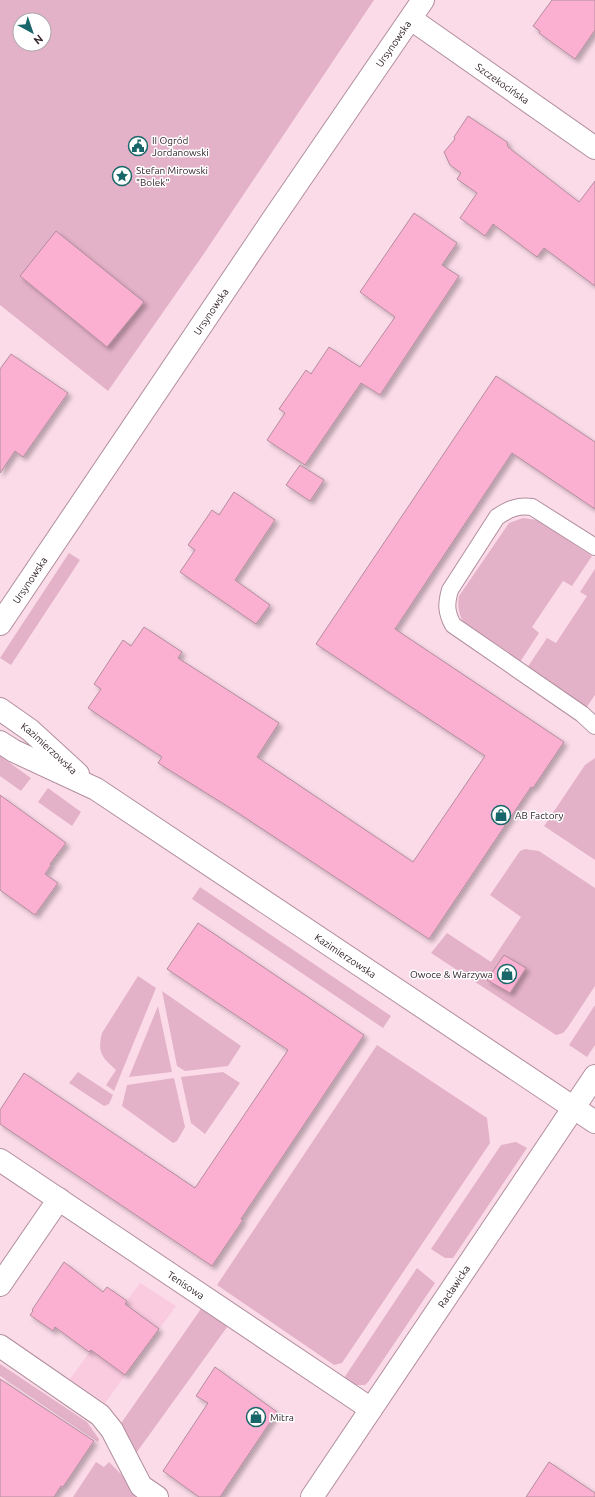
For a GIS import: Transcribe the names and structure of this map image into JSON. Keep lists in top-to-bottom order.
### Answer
{
  "streets": {
    "street": [
      "Ursynowska",
      "Szczekocińska",
      "Kazimierzowska",
      "Tenisowa",
      "Racławicka"
    ]
  },
  "crossings": [
    ["Ursynowska", "Szczekocińska"],
    ["Kazimierzowska", "Racławicka"],
    ["Tenisowa", "Racławicka"]
  ],
  "places": {
    "public building": ["II Ogród Jordanowski"],
    "place": ["Stefan Mirowski \"Bolek\""],
    "shop": ["AB Factory", "Owoce & Warzywa", "Mitra"]
  },
  "north": "bottom right"
}
